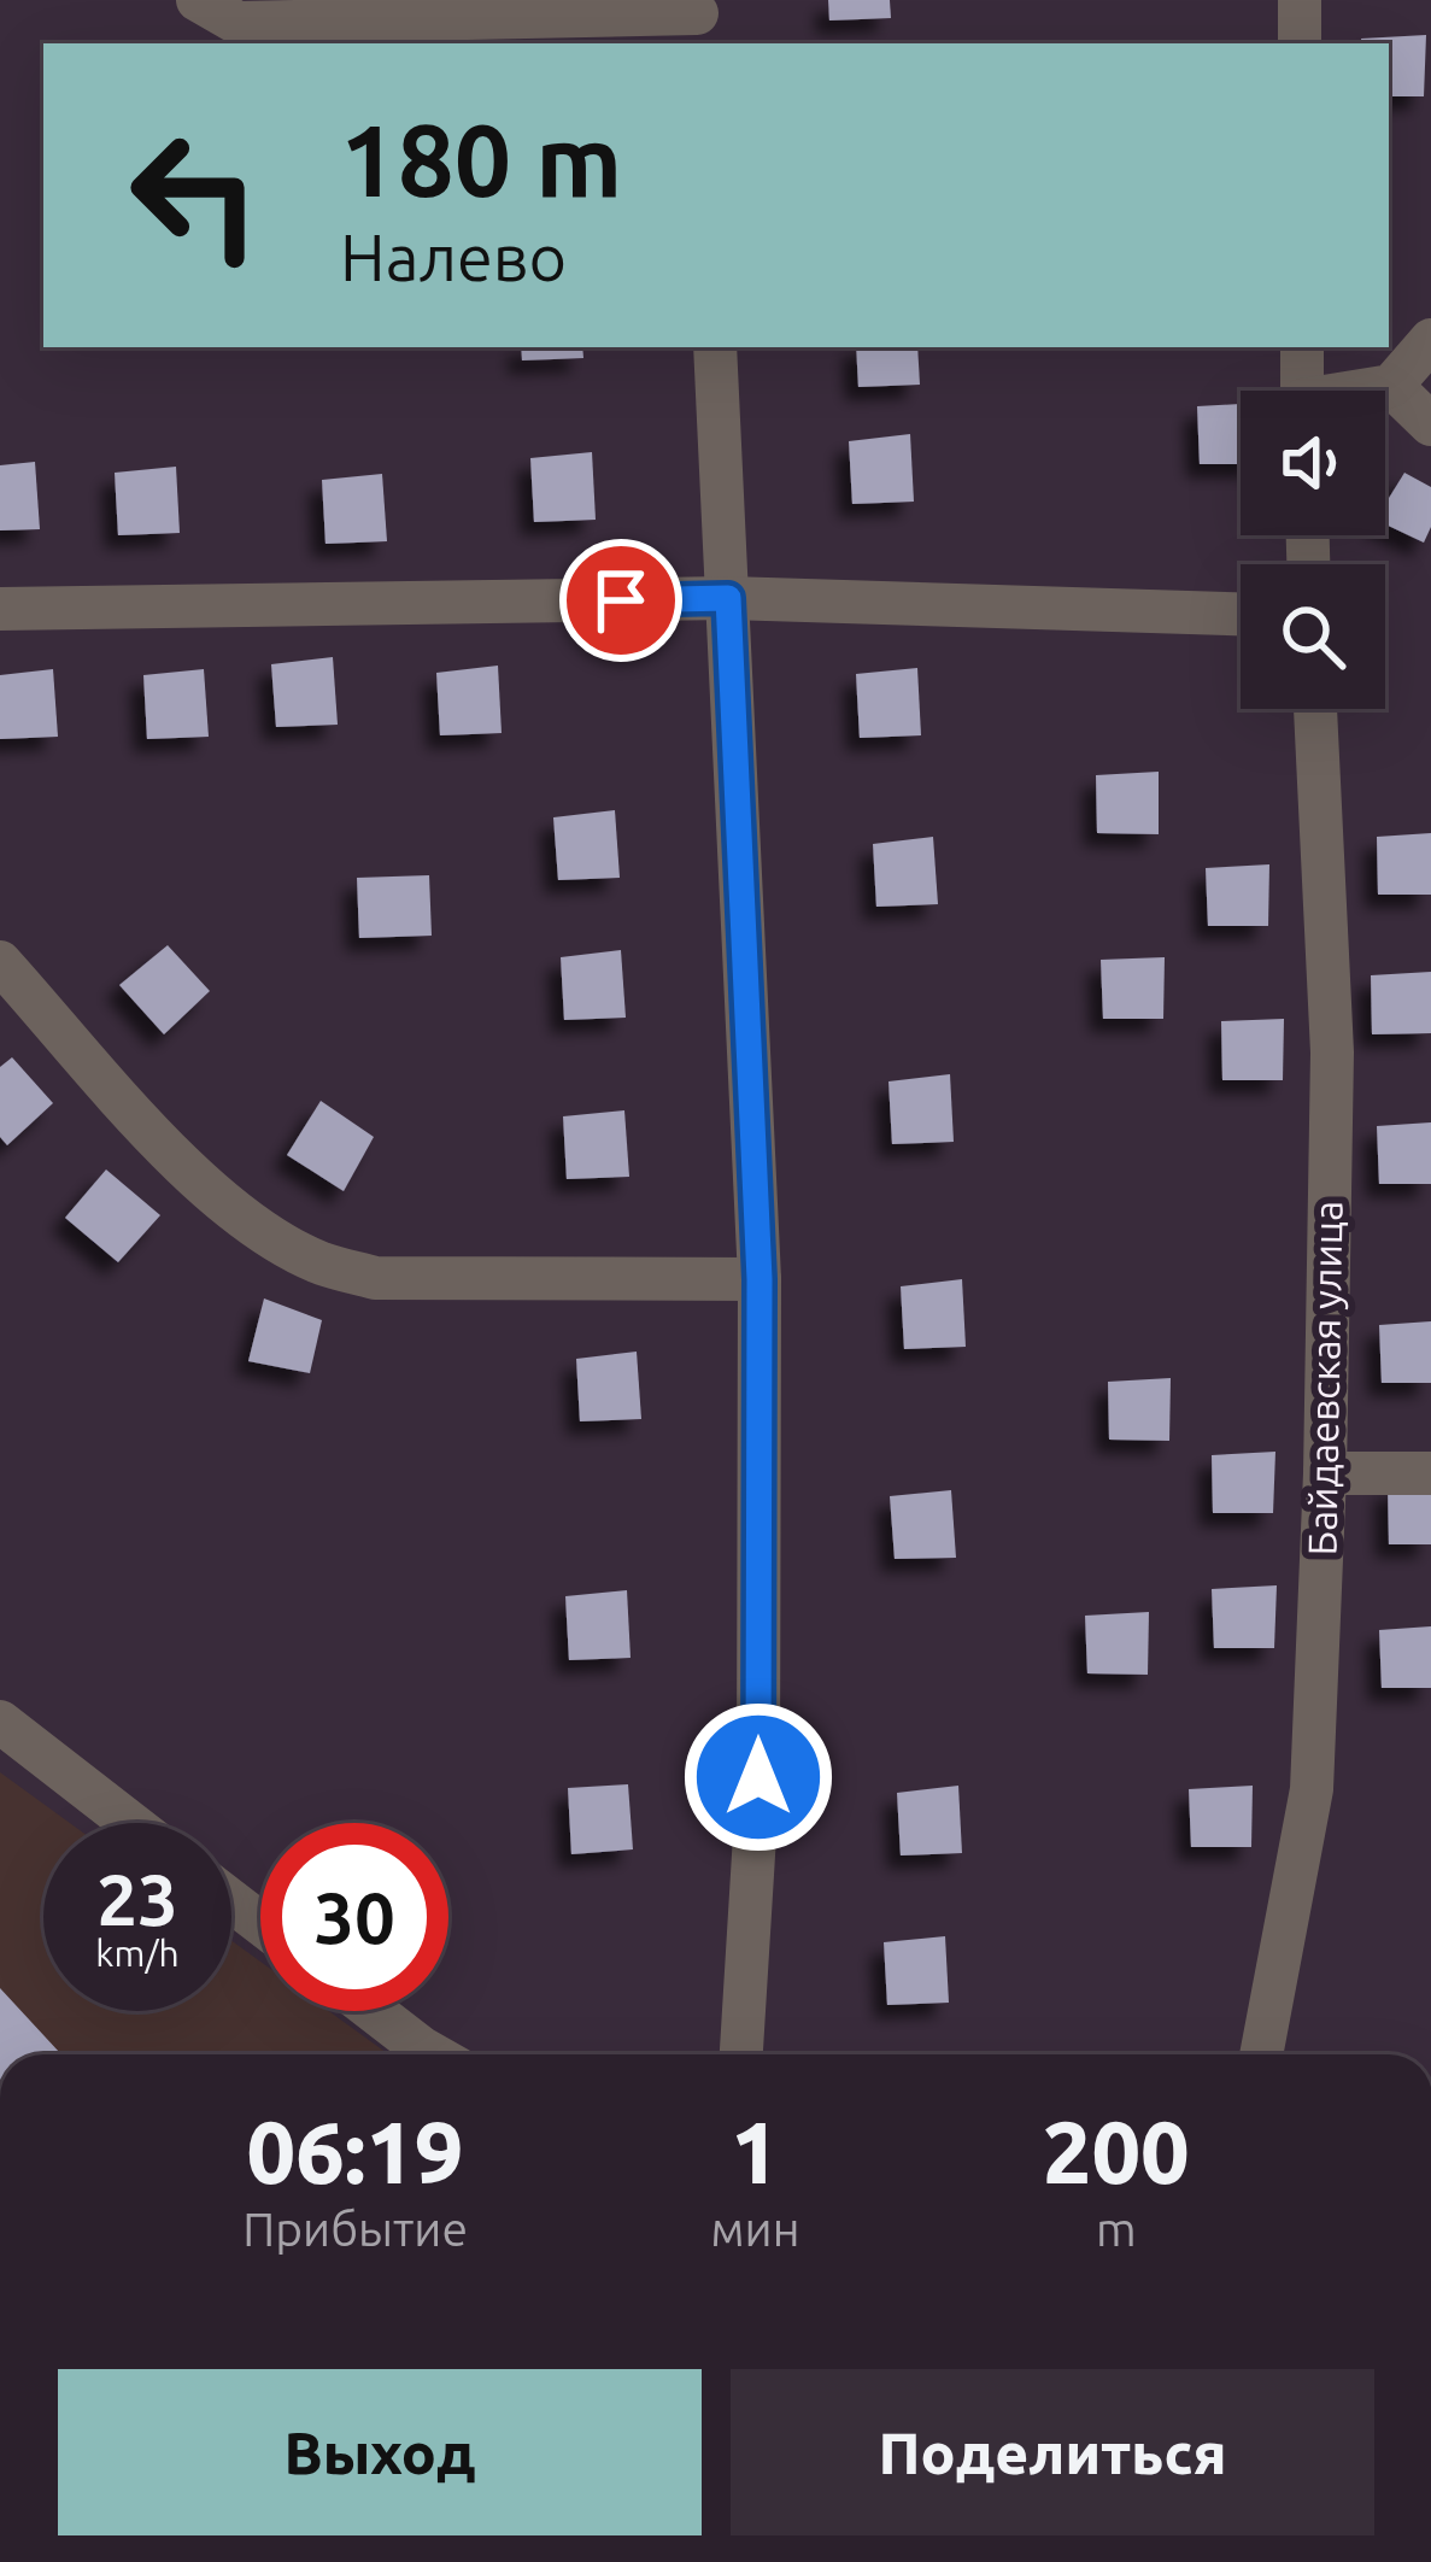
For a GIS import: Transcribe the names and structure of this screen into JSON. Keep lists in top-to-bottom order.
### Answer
{
  "streets": {
    "street": ["Байдаевская улица"]
  },
  "page": {
    "turn": ["180 m", "Налево"],
    "speed": "23 km/h",
    "limit": "30",
    "eta": [
      "06:19",
      "Прибытие",
      "1",
      "мин",
      "200",
      "m"
    ],
    "buttons": ["Выход", "Поделиться"]
  }
}
